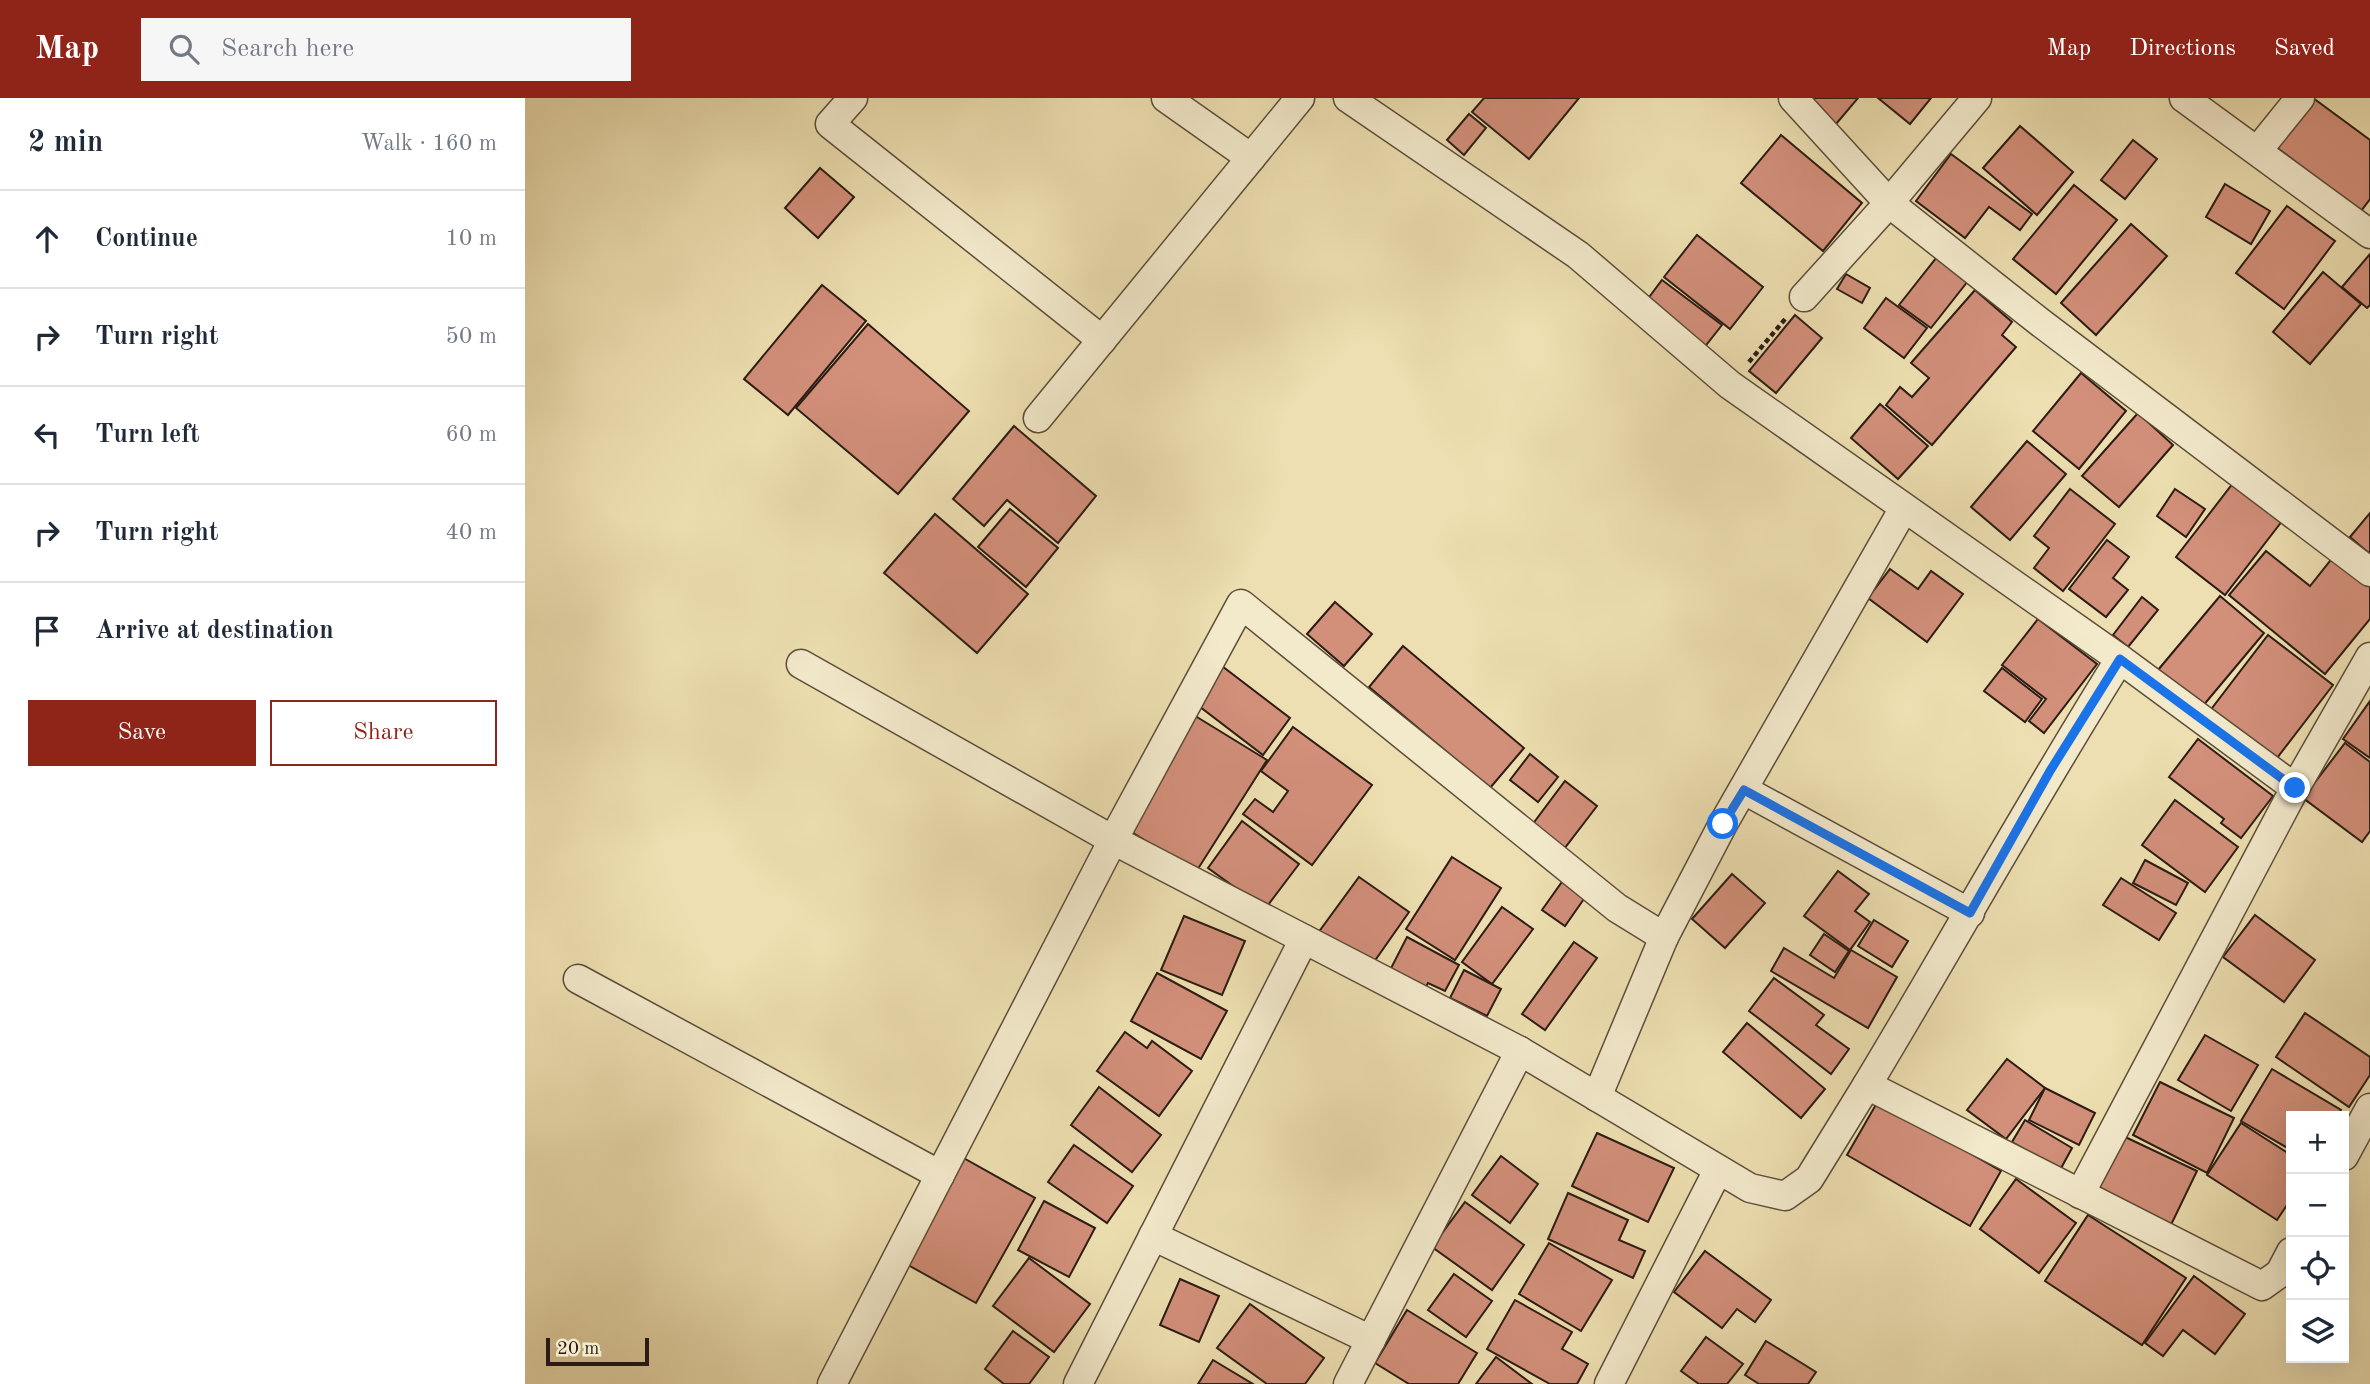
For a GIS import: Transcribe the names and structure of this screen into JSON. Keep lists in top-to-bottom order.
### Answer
{
  "scale_bar": "20 m",
  "page": {
    "header": "Map",
    "search": "Search here",
    "nav": ["Map", "Directions", "Saved"],
    "heading": ["2 min", "Walk · 160 m"],
    "list": [
      ["Continue", "10 m"],
      ["Turn right", "50 m"],
      ["Turn left", "60 m"],
      ["Turn right", "40 m"],
      "Arrive at destination"
    ],
    "buttons": ["Save", "Share"],
    "map_buttons": ["+", "−"],
    "scale": "20 m"
  }
}
